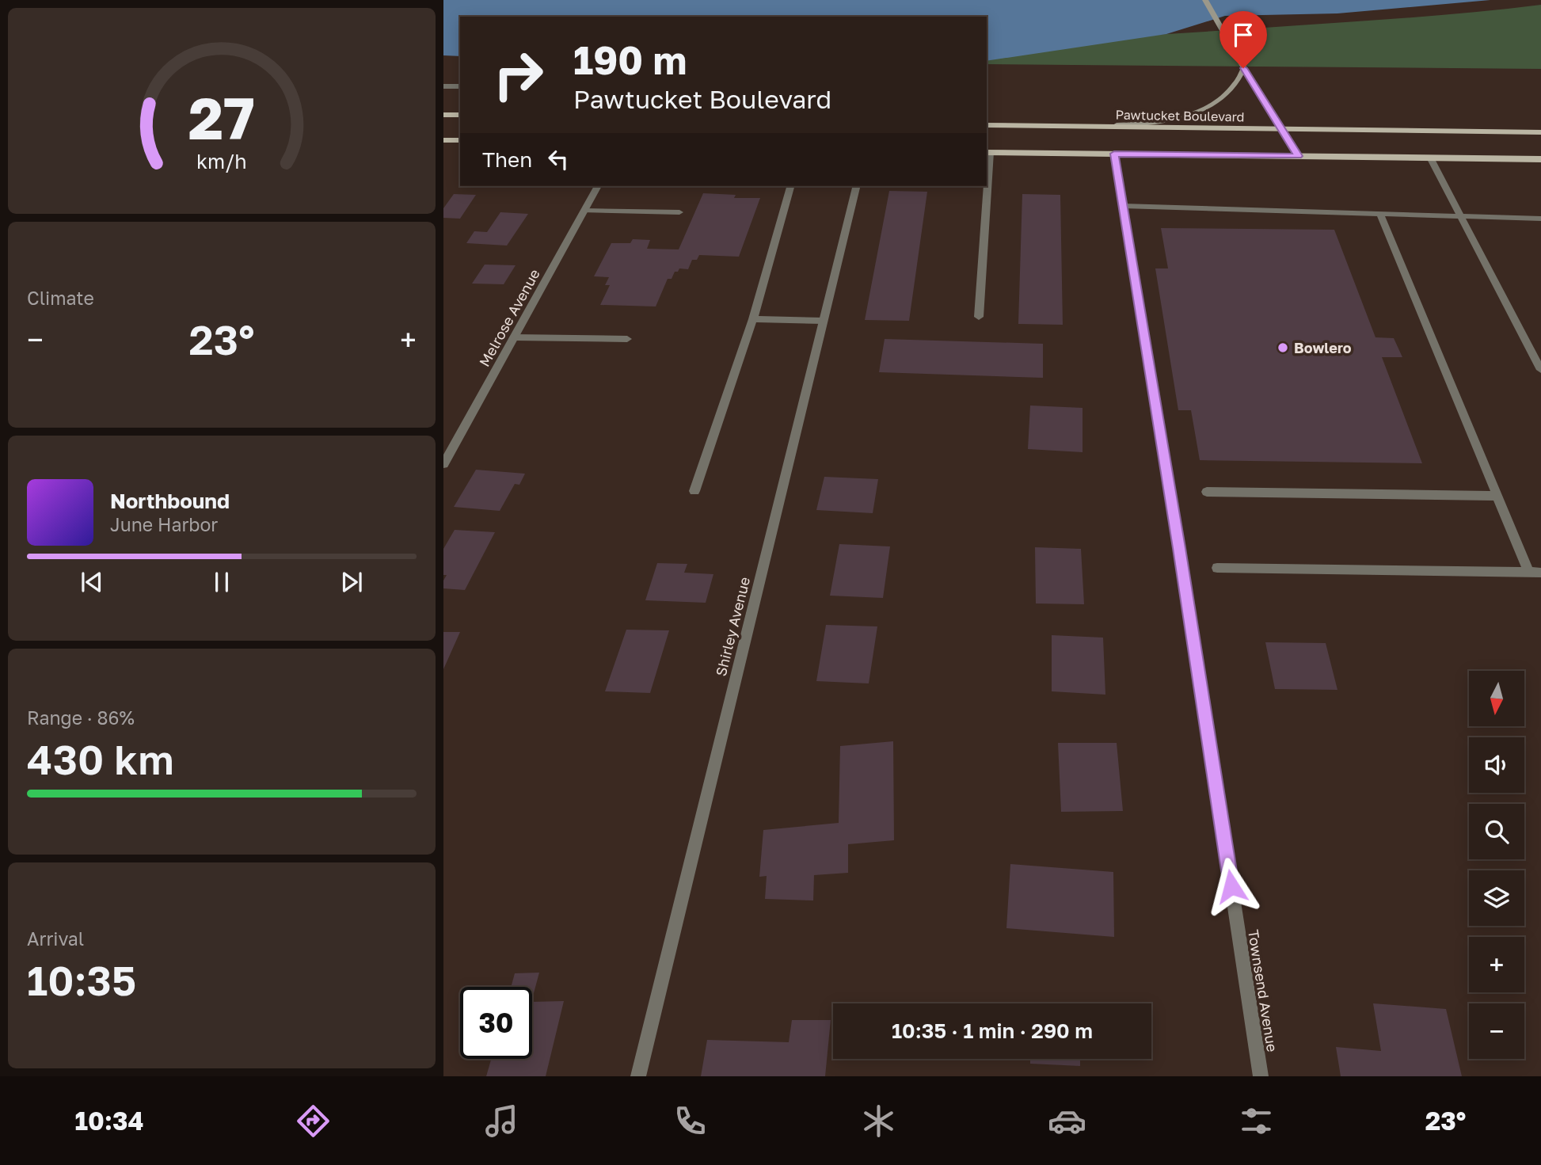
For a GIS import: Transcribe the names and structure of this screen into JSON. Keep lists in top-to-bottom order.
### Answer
{
  "streets": {
    "main road": ["Pawtucket Boulevard"],
    "street": ["Melrose Avenue", "Shirley Avenue", "Townsend Avenue"]
  },
  "places": ["Bowlero"],
  "north": "bottom",
  "page": {
    "turn": ["190 m", "Pawtucket Boulevard"],
    "then": "Then",
    "tile": [
      "Climate",
      ["Range · 86%", "430 km"],
      ["Arrival", "10:35"]
    ],
    "heat": ["−", "23°", "+"],
    "song": ["Northbound", "June Harbor"],
    "map_buttons": ["+", "−"],
    "limit": "30",
    "trip": "10:35 · 1 min · 290 m",
    "tabs": ["10:34", "23°"],
    "gauge": ["27", "km/h"]
  }
}
